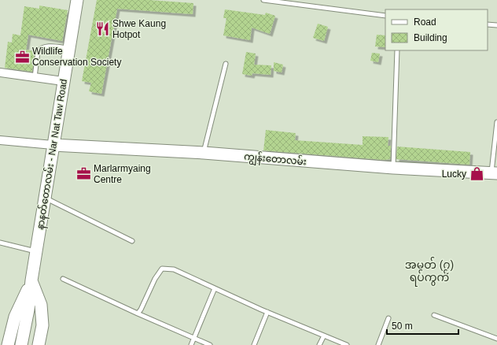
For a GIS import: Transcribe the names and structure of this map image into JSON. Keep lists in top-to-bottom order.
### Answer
{
  "streets": {
    "main road": ["နာနတ်တောလမ်း - Nar Nat Taw Road", "ကျွန်းတောလမ်း"]
  },
  "crossings": [
    ["နာနတ်တောလမ်း - Nar Nat Taw Road", "ကျွန်းတောလမ်း"]
  ],
  "districts": ["အမှတ် (၇) ရပ်ကွက်"],
  "places": {
    "restaurant": ["Shwe Kaung Hotpot"],
    "office": ["Wildlife Conservation Society", "Marlarmyaing Centre"],
    "shop": ["Lucky"]
  },
  "legend": ["Road", "Building"],
  "scale_bar": "50 m"
}
